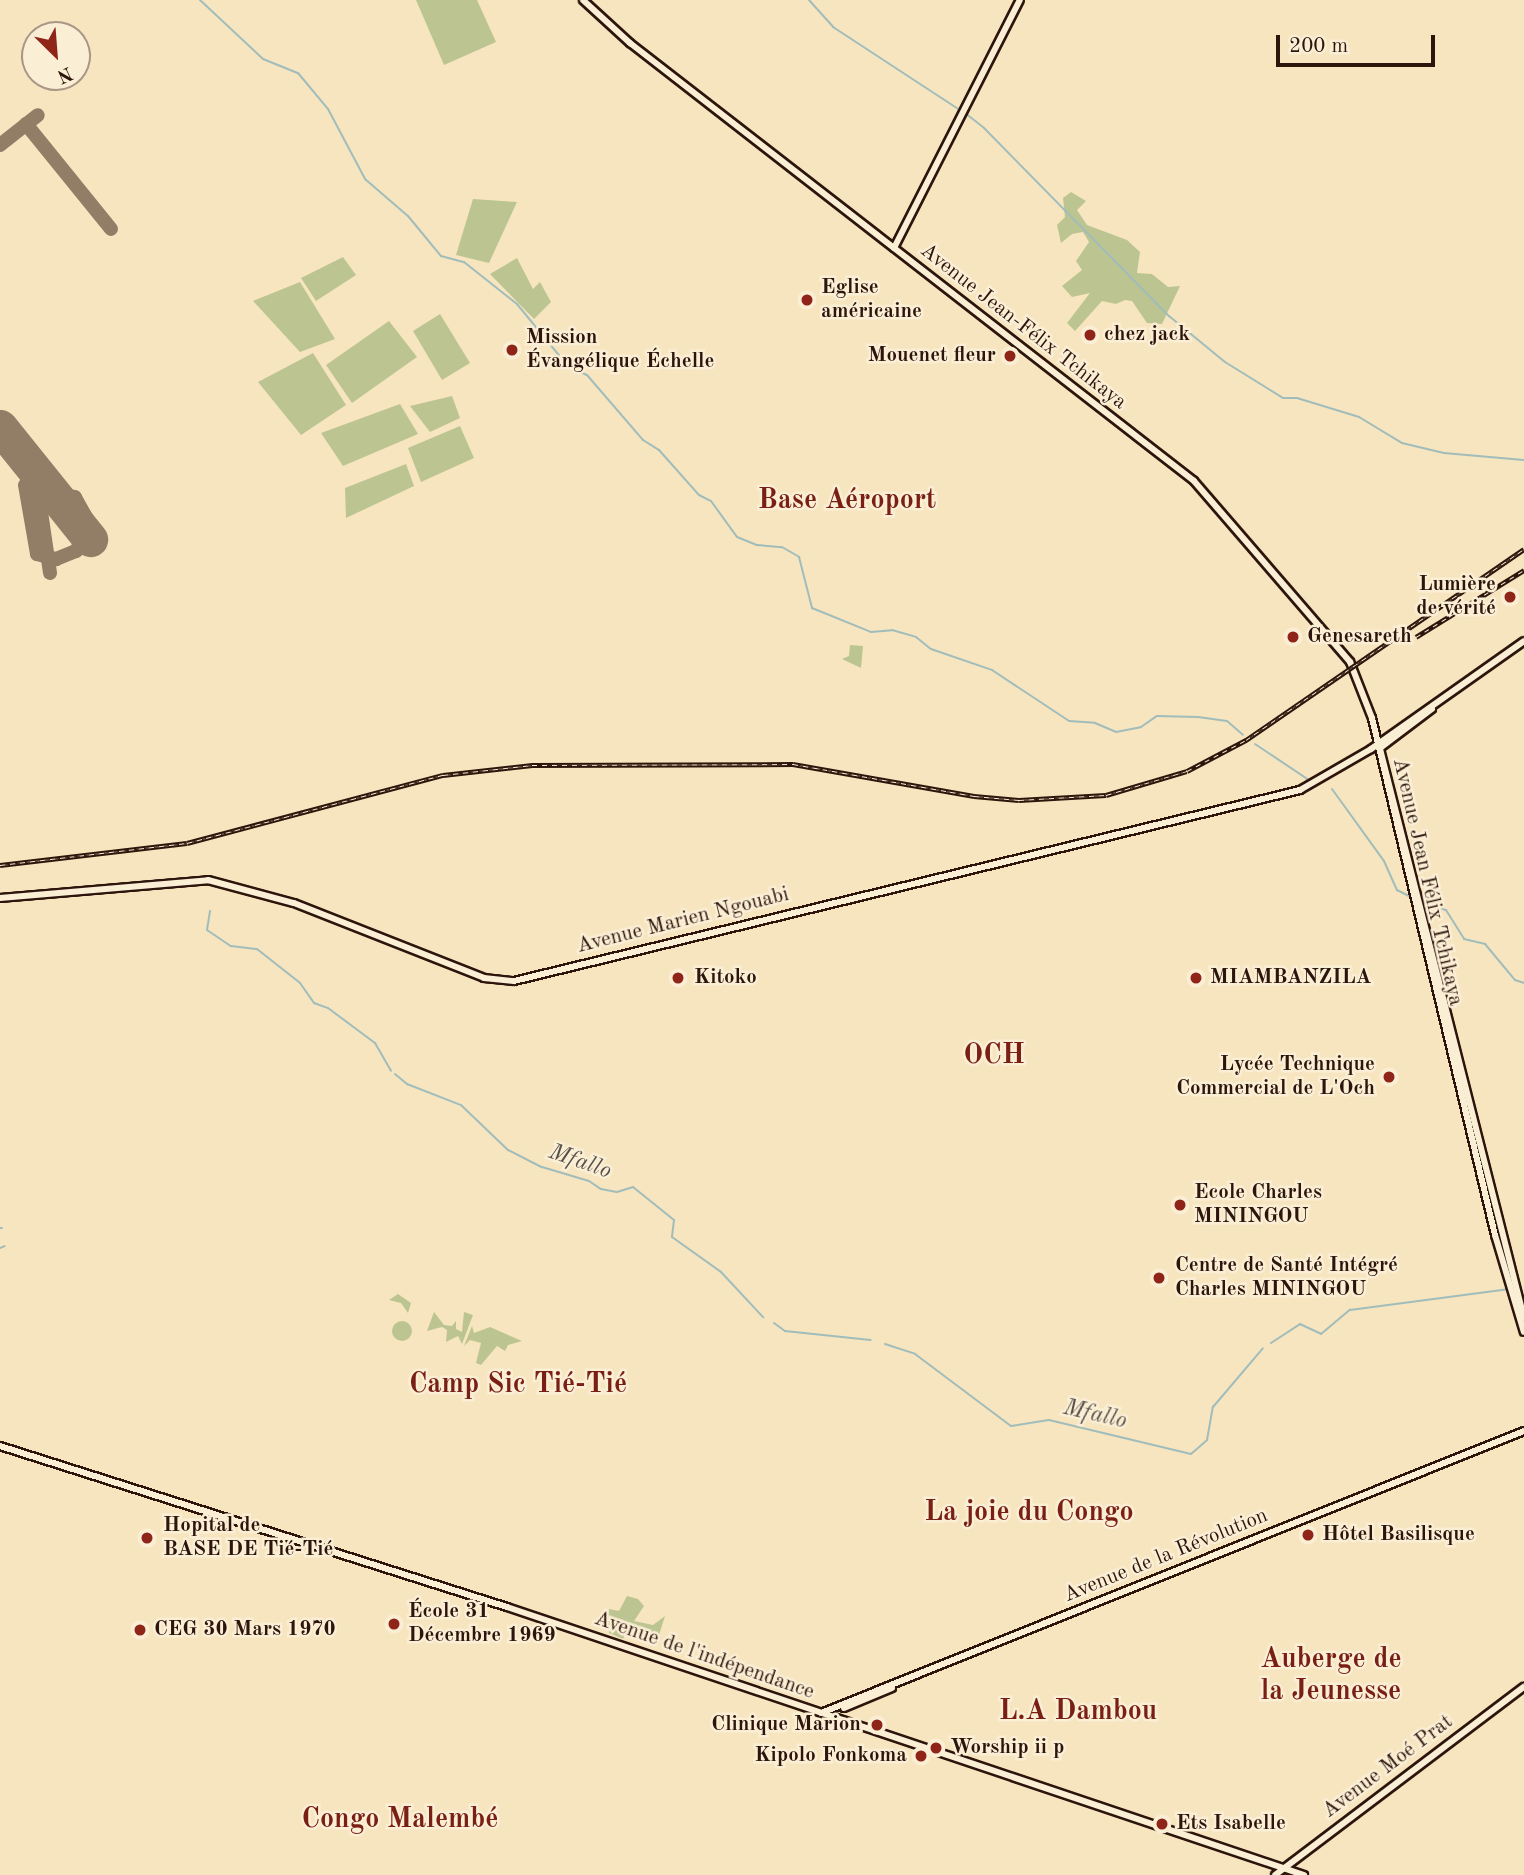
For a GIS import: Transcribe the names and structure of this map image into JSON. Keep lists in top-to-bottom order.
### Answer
{
  "streets": {
    "street": [
      "Avenue Jean-Félix Tchikaya",
      "Avenue Jean Félix Tchikaya",
      "Avenue Marien Ngouabi",
      "Avenue de la Révolution",
      "Avenue de l'indépendance",
      "Avenue Moé Prat"
    ]
  },
  "crossings": [
    ["Avenue Jean-Félix Tchikaya", "Avenue Jean Félix Tchikaya"],
    ["Avenue Jean-Félix Tchikaya", "Avenue Marien Ngouabi"],
    ["Avenue Jean Félix Tchikaya", "Avenue Marien Ngouabi"],
    ["Avenue de la Révolution", "Avenue de l'indépendance"],
    ["Avenue de l'indépendance", "Avenue Moé Prat"]
  ],
  "districts": [
    "Base Aéroport",
    "OCH",
    "Camp Sic Tié-Tié",
    "La joie du Congo",
    "Auberge de la Jeunesse",
    "L.A Dambou",
    "Congo Malembé"
  ],
  "water": ["Mfallo"],
  "places": [
    "Eglise américaine",
    "chez jack",
    "Mission Évangélique Échelle",
    "Mouenet fleur",
    "Lumière de vérité",
    "Genesareth",
    "Kitoko",
    "MIAMBANZILA",
    "Lycée Technique Commercial de L'Och",
    "Ecole Charles MININGOU",
    "Centre de Santé Intégré Charles MININGOU",
    "Hôtel Basilisque",
    "Hopital de BASE DE Tié-Tié",
    "École 31 Décembre 1969",
    "CEG 30 Mars 1970",
    "Clinique Marion",
    "Worship ii p",
    "Kipolo Fonkoma",
    "Ets Isabelle"
  ],
  "scale_bar": "200 m",
  "north": "bottom right"
}
